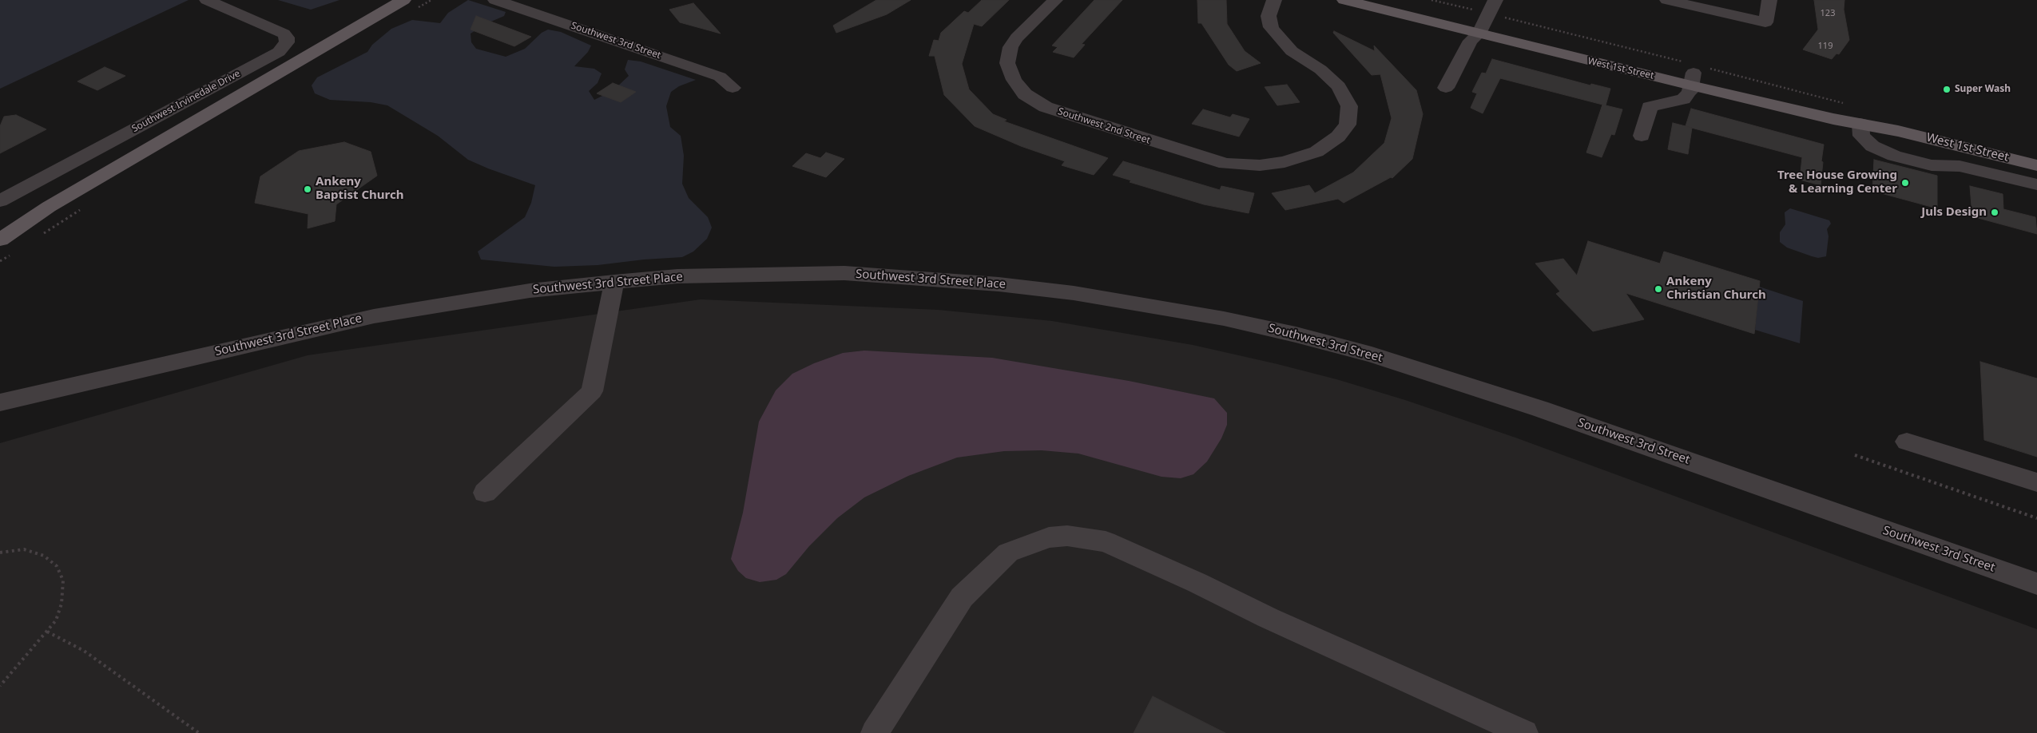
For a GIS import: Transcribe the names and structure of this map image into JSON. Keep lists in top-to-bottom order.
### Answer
{
  "streets": {
    "main road": ["West 1st Street", "Southwest Irvinedale Drive"],
    "street": ["Southwest 3rd Street", "Southwest 2nd Street", "Southwest 3rd Street Place"]
  },
  "crossings": [
    ["Southwest 3rd Street", "Southwest 3rd Street Place"]
  ],
  "places": [
    "Super Wash",
    "Tree House Growing & Learning Center",
    "Ankeny Baptist Church",
    "Juls Design",
    "Ankeny Christian Church"
  ],
  "house_numbers": ["123", "119"]
}
